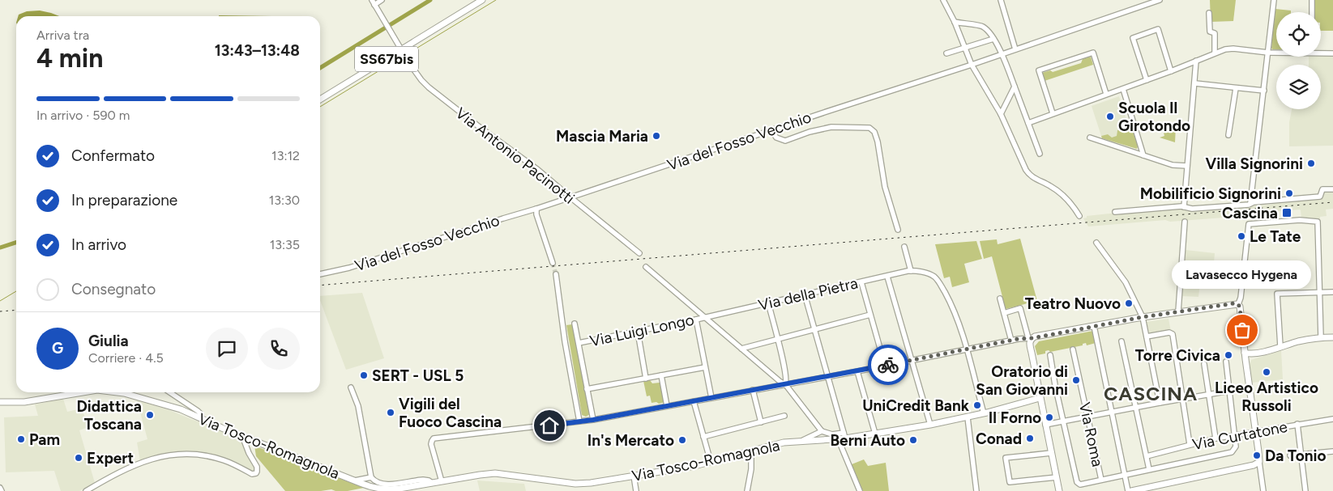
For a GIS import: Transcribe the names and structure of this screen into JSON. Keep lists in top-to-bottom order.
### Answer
{
  "streets": {
    "main road": ["SS67bis", "Via Tosco-Romagnola"],
    "street": [
      "Via del Fosso Vecchio",
      "Via Antonio Pacinotti",
      "Via della Pietra",
      "Via Luigi Longo",
      "Via Roma",
      "Via Curtatone"
    ]
  },
  "crossings": [
    ["SS67bis", "Via Antonio Pacinotti"],
    ["Via del Fosso Vecchio", "Via Antonio Pacinotti"],
    ["Via della Pietra", "Via Luigi Longo"]
  ],
  "districts": ["CASCINA"],
  "places": {
    "other": [
      "Scuola Il Girotondo",
      "Mascia Maria",
      "Villa Signorini",
      "Mobilificio Signorini",
      "Le Tate",
      "Teatro Nuovo",
      "Lavasecco Hygena",
      "Torre Civica",
      "Liceo Artistico Russoli",
      "SERT - USL 5",
      "Oratorio di San Giovanni",
      "UniCredit Bank",
      "Vigili del Fuoco Cascina",
      "Didattica Toscana",
      "Il Forno",
      "Conad",
      "Pam",
      "In's Mercato",
      "Berni Auto",
      "Da Tonio",
      "Expert"
    ],
    "transit": ["Cascina"]
  },
  "page": {
    "heading": ["4 min", "Arriva tra", "13:43–13:48"],
    "panel": ["Giulia", "Corriere · 4.5"],
    "bar": "In arrivo · 590 m",
    "list": [
      ["Confermato", "13:12"],
      ["In preparazione", "13:30"],
      ["In arrivo", "13:35"],
      "Consegnato"
    ],
    "bubble": "Lavasecco Hygena",
    "round": "G"
  }
}
